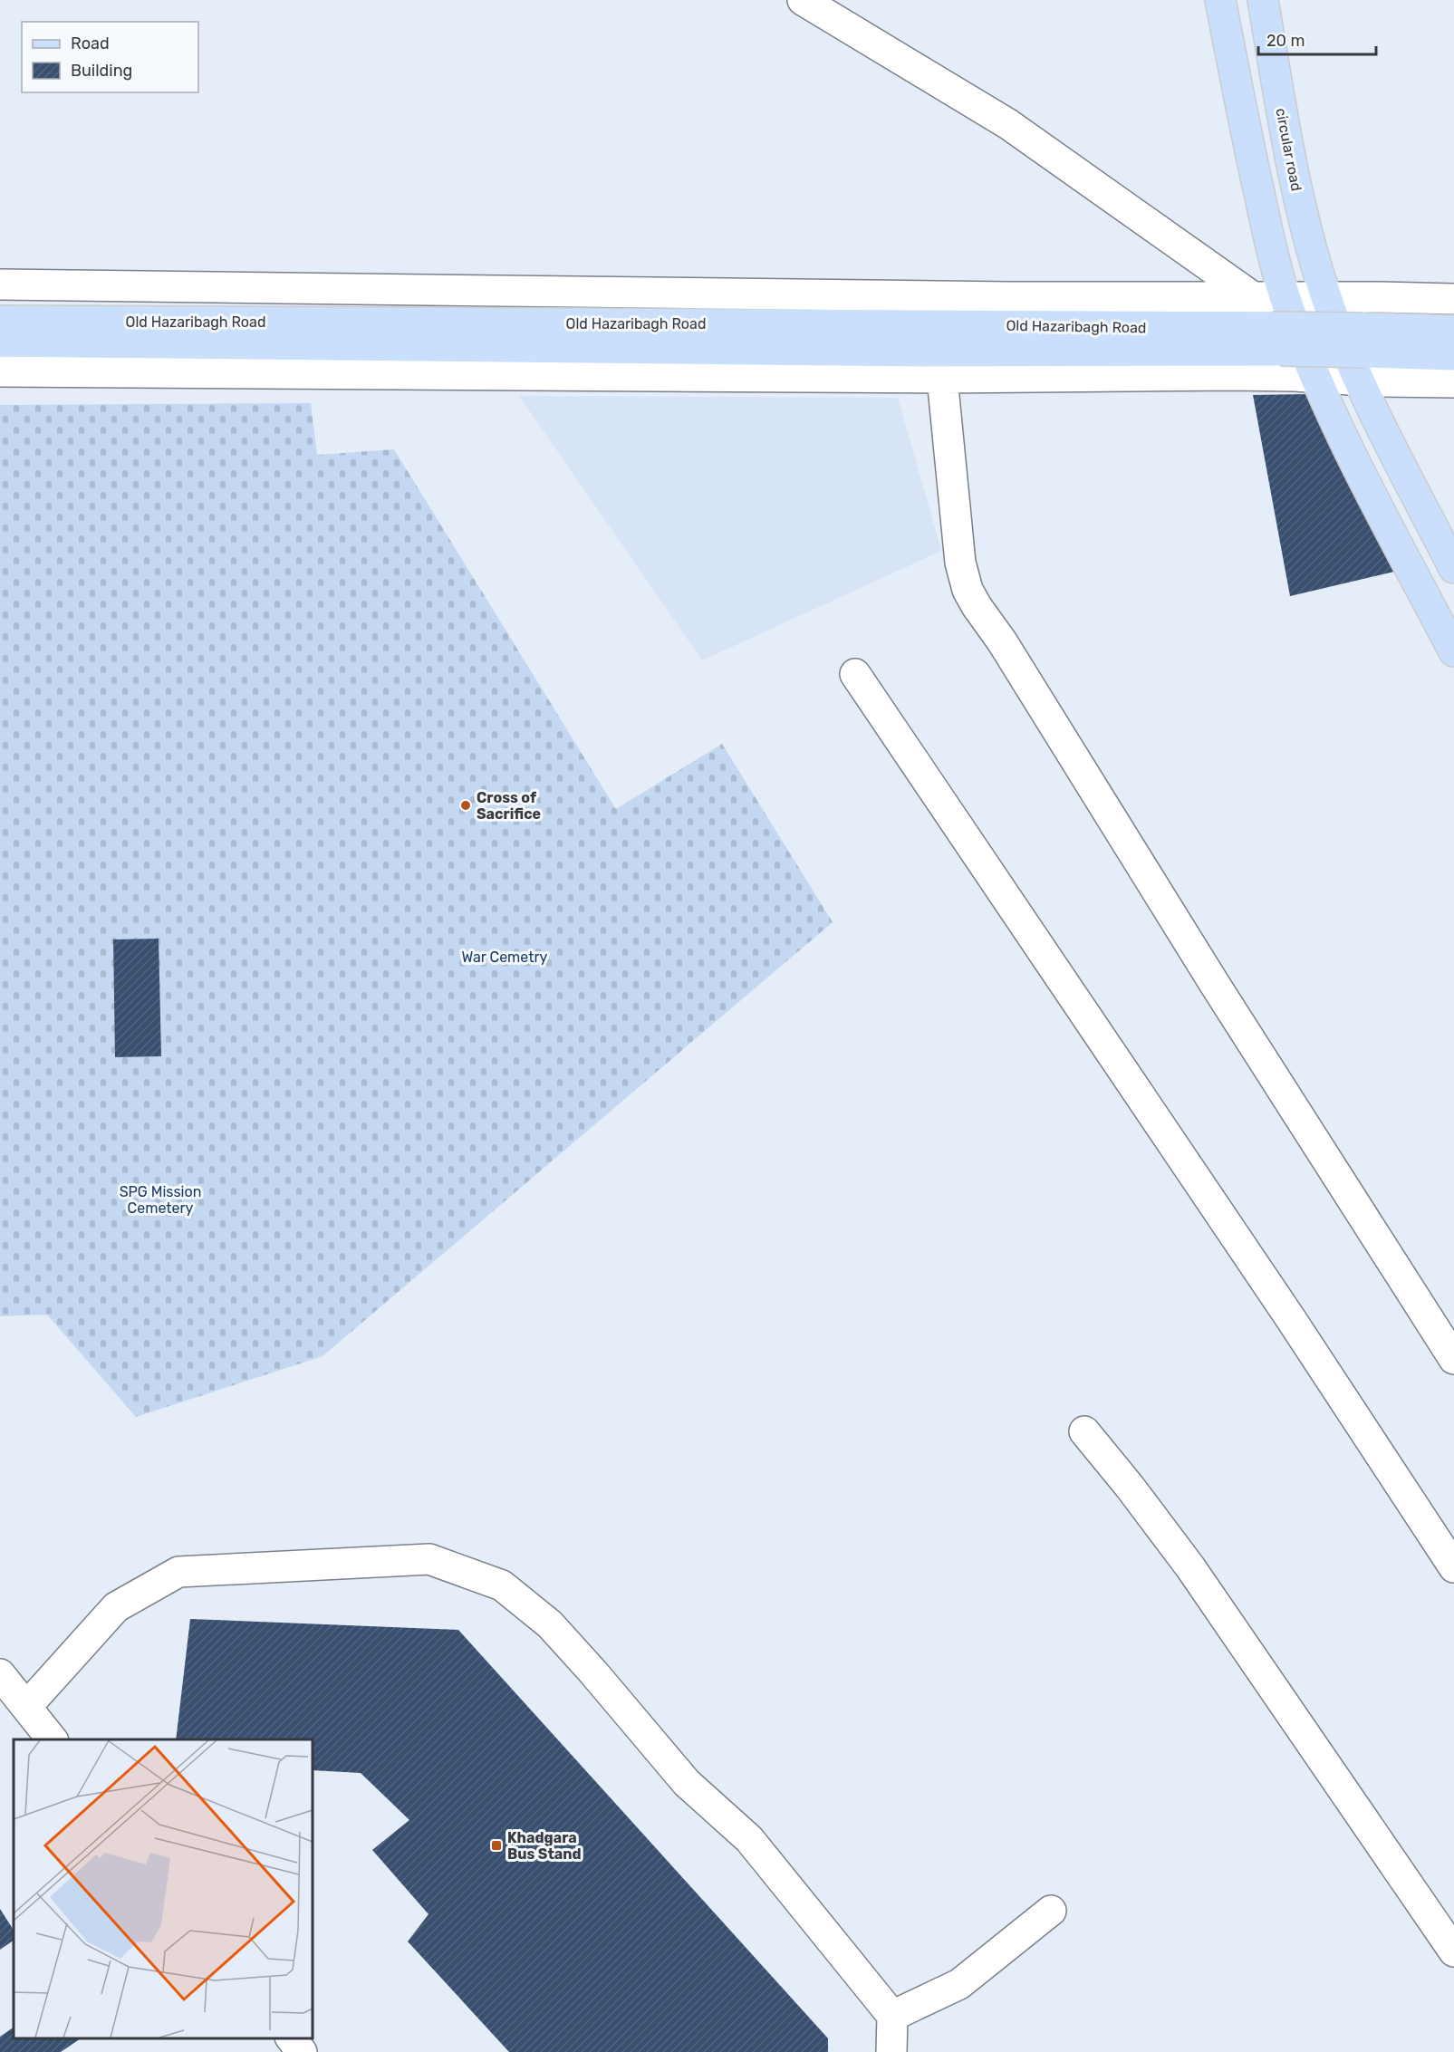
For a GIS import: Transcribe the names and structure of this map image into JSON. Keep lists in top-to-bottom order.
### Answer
{
  "streets": {
    "main road": ["circular road", "Old Hazaribagh Road"]
  },
  "parks": ["War Cemetry", "SPG Mission Cemetery"],
  "places": {
    "other": ["Cross of Sacrifice"],
    "transit": ["Khadgara Bus Stand"]
  },
  "legend": ["Road", "Building"],
  "scale_bar": "20 m"
}
